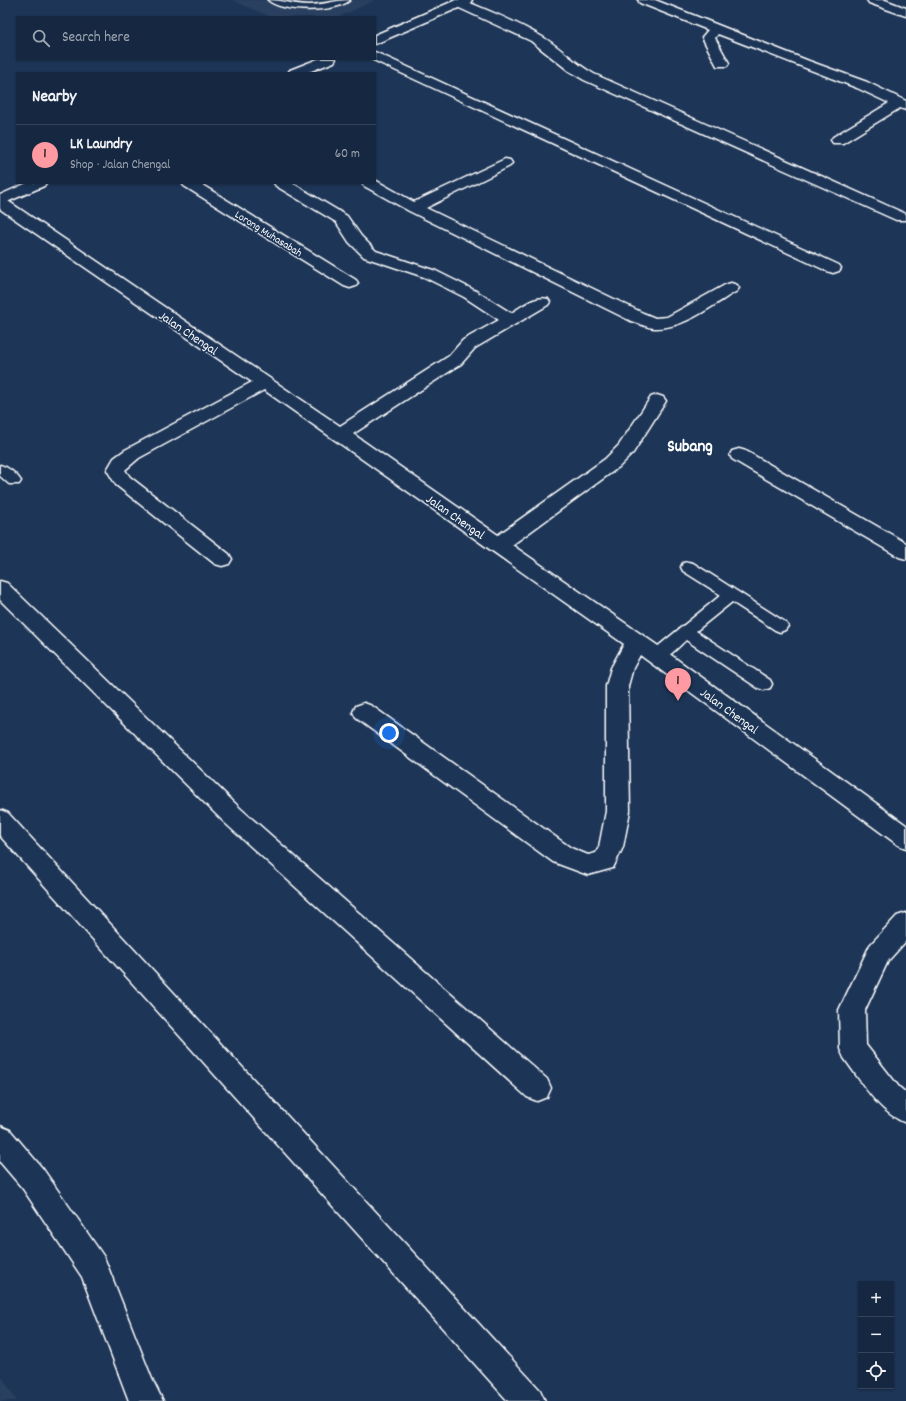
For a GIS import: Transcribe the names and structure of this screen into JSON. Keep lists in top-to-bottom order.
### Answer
{
  "streets": {
    "street": ["Lorong Muhasabah", "Jalan Chengal"]
  },
  "districts": ["Subang"],
  "page": {
    "search": "Search here",
    "heading": "Nearby",
    "list": [
      {
        "mark": "1",
        "name": "LK Laundry",
        "note": "Shop · Jalan Chengal",
        "value": "60 m"
      }
    ],
    "pins": "1",
    "map_buttons": ["+", "−"]
  }
}
